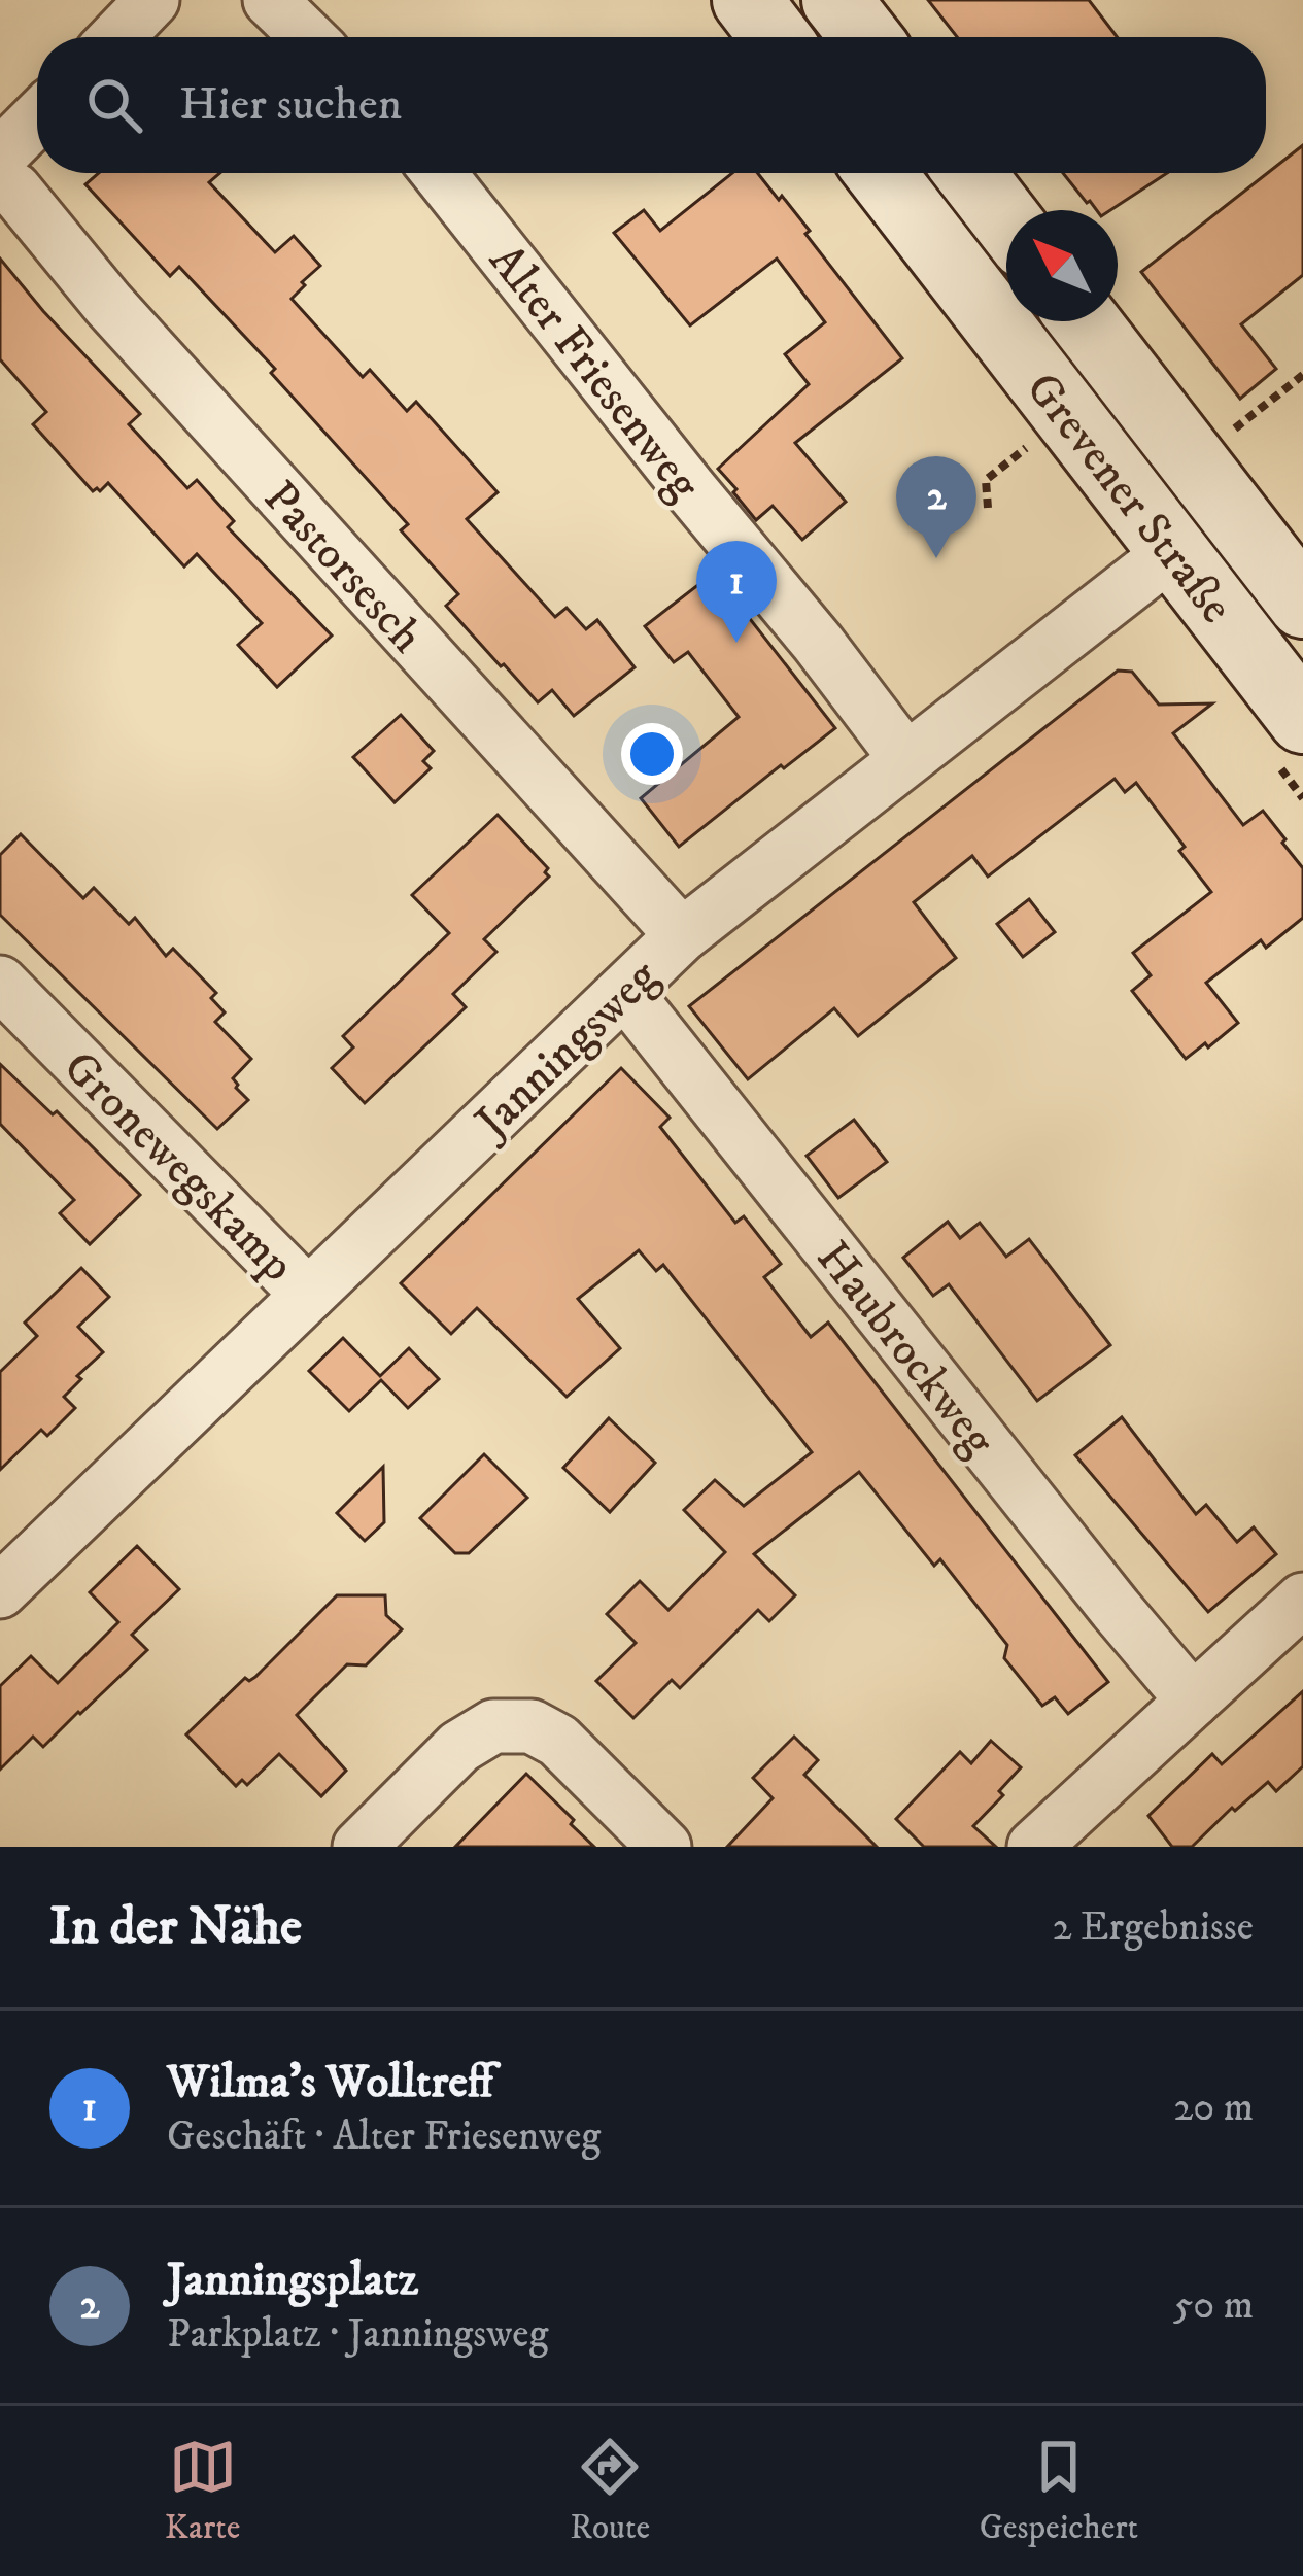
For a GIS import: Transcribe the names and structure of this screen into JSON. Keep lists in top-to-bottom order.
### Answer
{
  "streets": {
    "main road": ["Grevener Straße"],
    "street": [
      "Alter Friesenweg",
      "Pastorsesch",
      "Janningsweg",
      "Gronewegskamp",
      "Haubrockweg"
    ]
  },
  "crossings": [
    ["Alter Friesenweg", "Janningsweg"],
    ["Grevener Straße", "Janningsweg"],
    ["Pastorsesch", "Janningsweg"],
    ["Janningsweg", "Gronewegskamp"],
    ["Janningsweg", "Haubrockweg"]
  ],
  "north": "top left",
  "page": {
    "search": "Hier suchen",
    "pins": ["2", "1"],
    "heading": ["In der Nähe", "2 Ergebnisse"],
    "list": [
      {
        "mark": "1",
        "name": "Wilma's Wolltreff",
        "note": "Geschäft · Alter Friesenweg",
        "value": "20 m"
      },
      {
        "mark": "2",
        "name": "Janningsplatz",
        "note": "Parkplatz · Janningsweg",
        "value": "50 m"
      }
    ],
    "nav": ["Karte", "Route", "Gespeichert"]
  }
}
